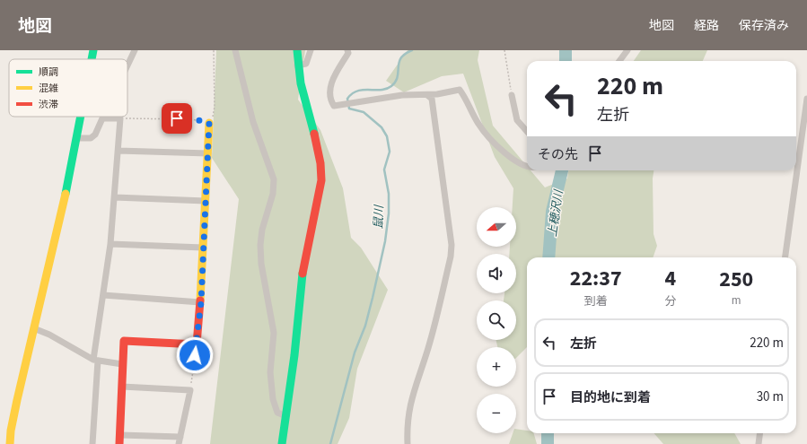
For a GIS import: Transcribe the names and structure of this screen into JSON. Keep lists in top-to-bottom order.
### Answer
{
  "water": ["上穂沢川", "鼠川"],
  "legend": ["順調", "混雑", "渋滞"],
  "north": "left",
  "page": {
    "header": "地図",
    "nav": ["地図", "経路", "保存済み"],
    "turn": ["220 m", "左折"],
    "then": "その先",
    "map_buttons": ["+", "−"],
    "eta": [
      "22:37",
      "到着",
      "4",
      "分",
      "250",
      "m"
    ],
    "list": [
      {
        "name": "左折",
        "value": "220 m"
      },
      {
        "name": "目的地に到着",
        "value": "30 m"
      }
    ]
  }
}
